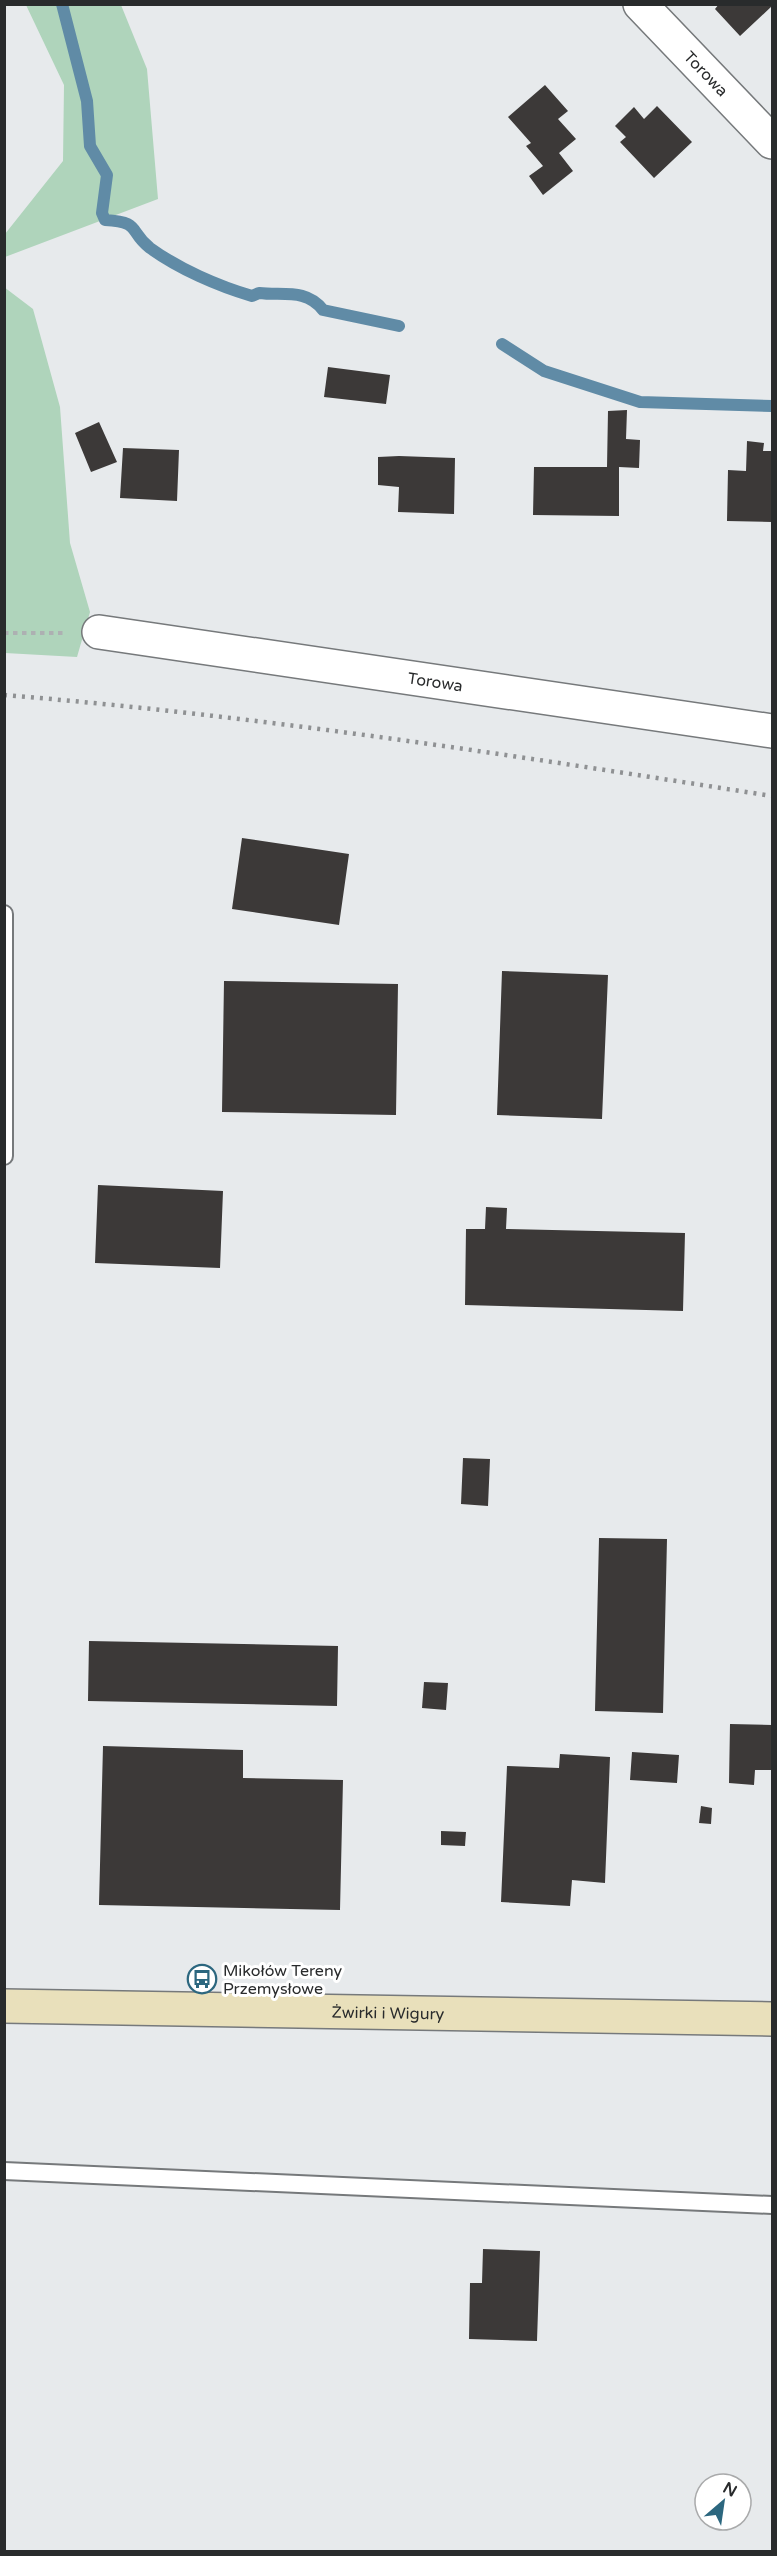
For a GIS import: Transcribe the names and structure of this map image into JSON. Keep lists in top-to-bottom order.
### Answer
{
  "streets": {
    "street": ["Torowa", "Żwirki i Wigury"]
  },
  "places": {
    "bus stop": ["Mikołów Tereny Przemysłowe"]
  },
  "north": "top right"
}
